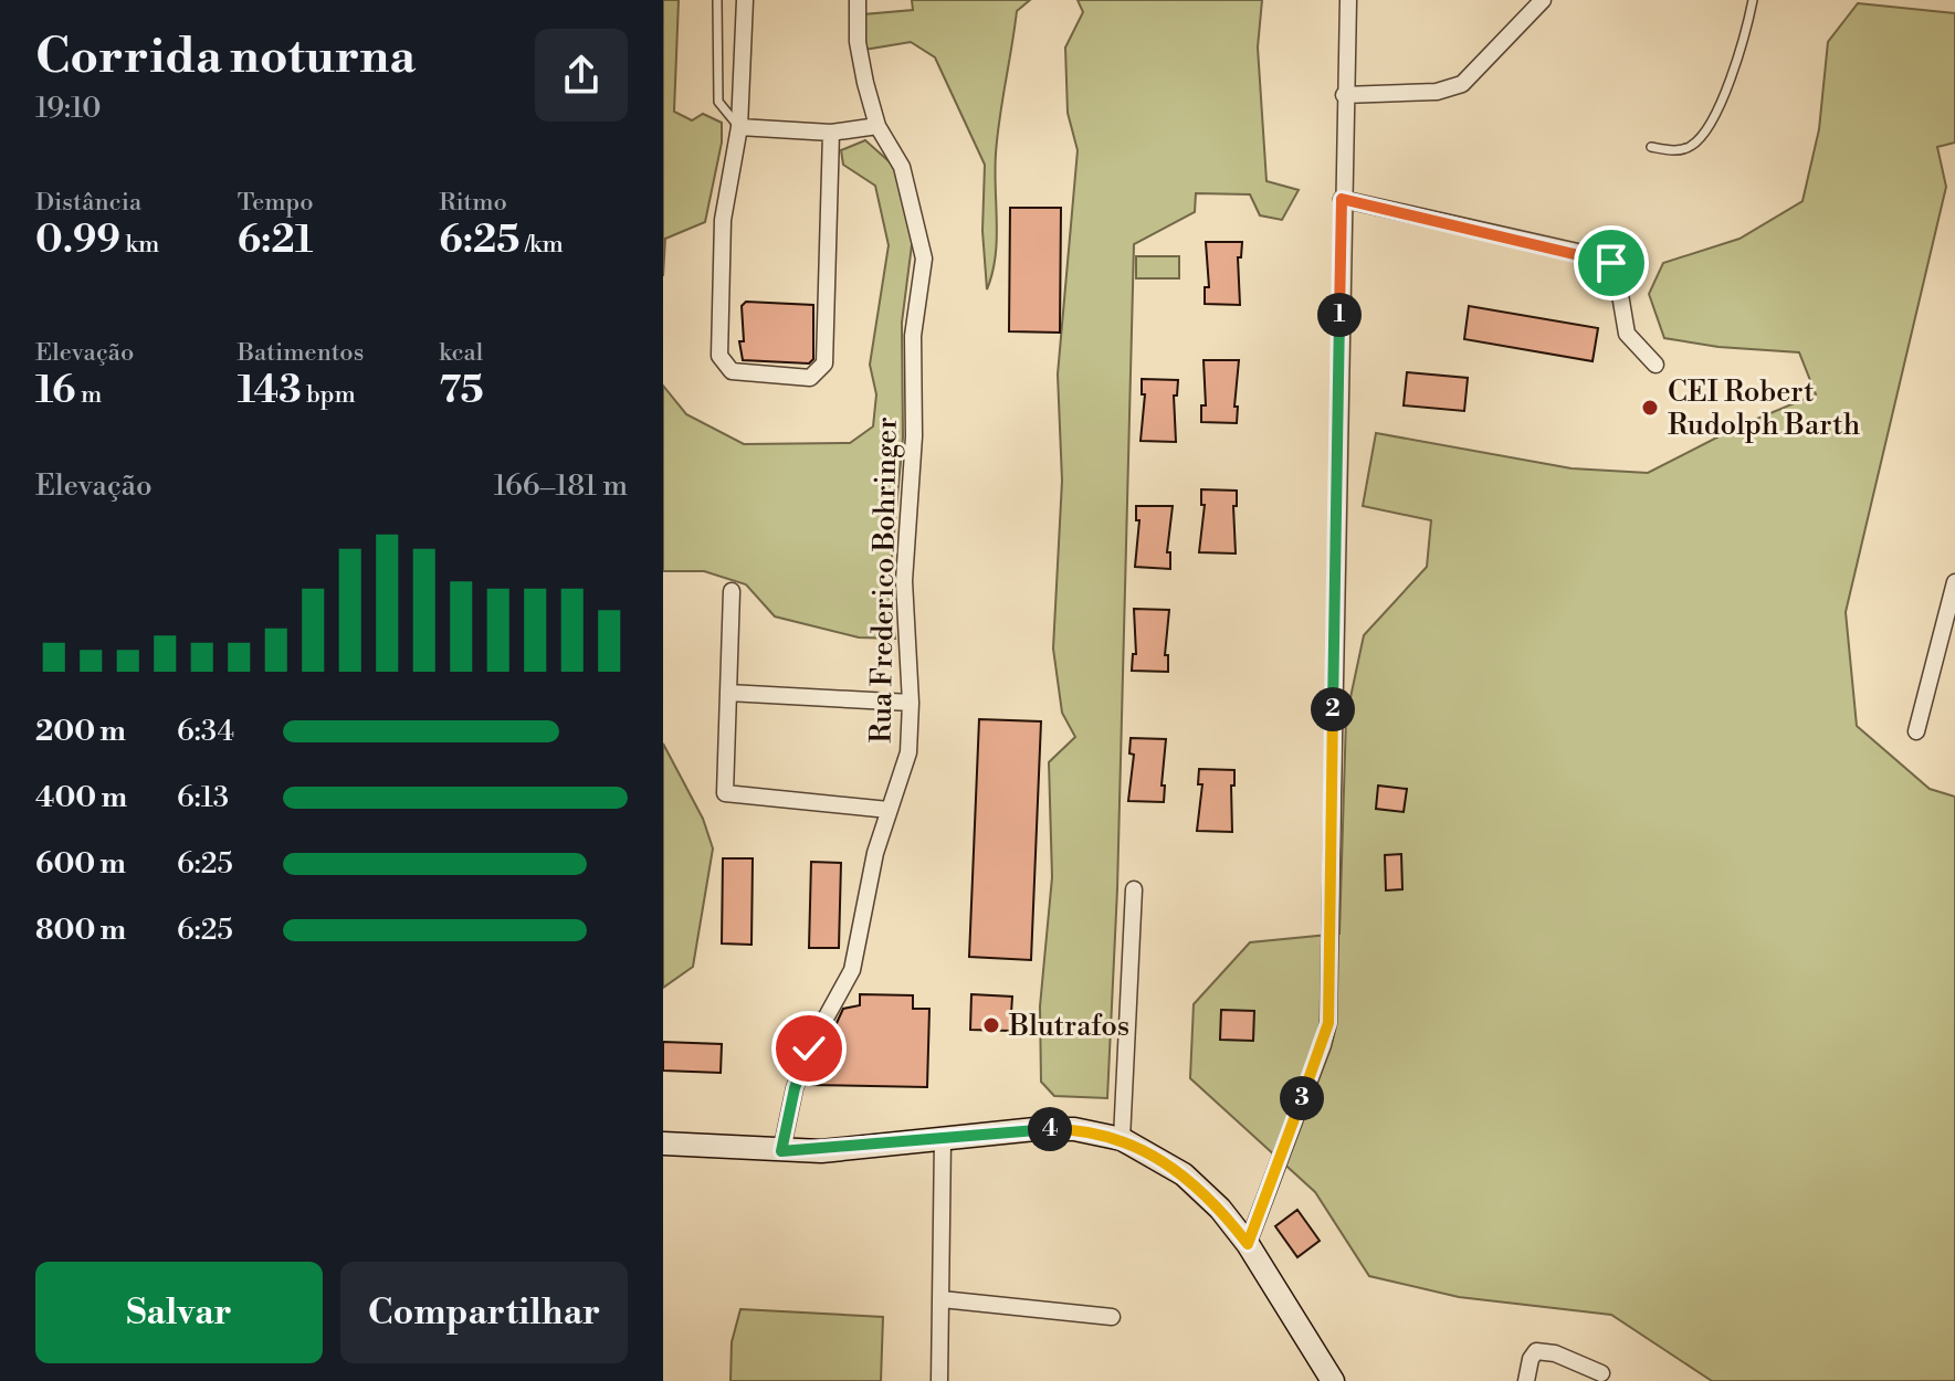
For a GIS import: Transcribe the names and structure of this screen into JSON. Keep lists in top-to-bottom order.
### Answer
{
  "streets": {
    "street": ["Rua Frederico Bohringer"]
  },
  "places": ["CEI Robert Rudolph Barth", "Blutrafos"],
  "page": {
    "heading": ["Corrida noturna", "19:10"],
    "stats": [
      ["Distância", "0.99 km"],
      ["Tempo", "6:21"],
      ["Ritmo", "6:25 /km"],
      ["Elevação", "16 m"],
      ["Batimentos", "143 bpm"],
      ["kcal", "75"]
    ],
    "pins": [
      "1",
      "2",
      "3",
      "4"
    ],
    "chart": ["Elevação", "166–181 m"],
    "list": [
      {
        "name": "200 m",
        "note": "6:34"
      },
      {
        "name": "400 m",
        "note": "6:13"
      },
      {
        "name": "600 m",
        "note": "6:25"
      },
      {
        "name": "800 m",
        "note": "6:25"
      }
    ],
    "buttons": ["Salvar", "Compartilhar"]
  }
}
